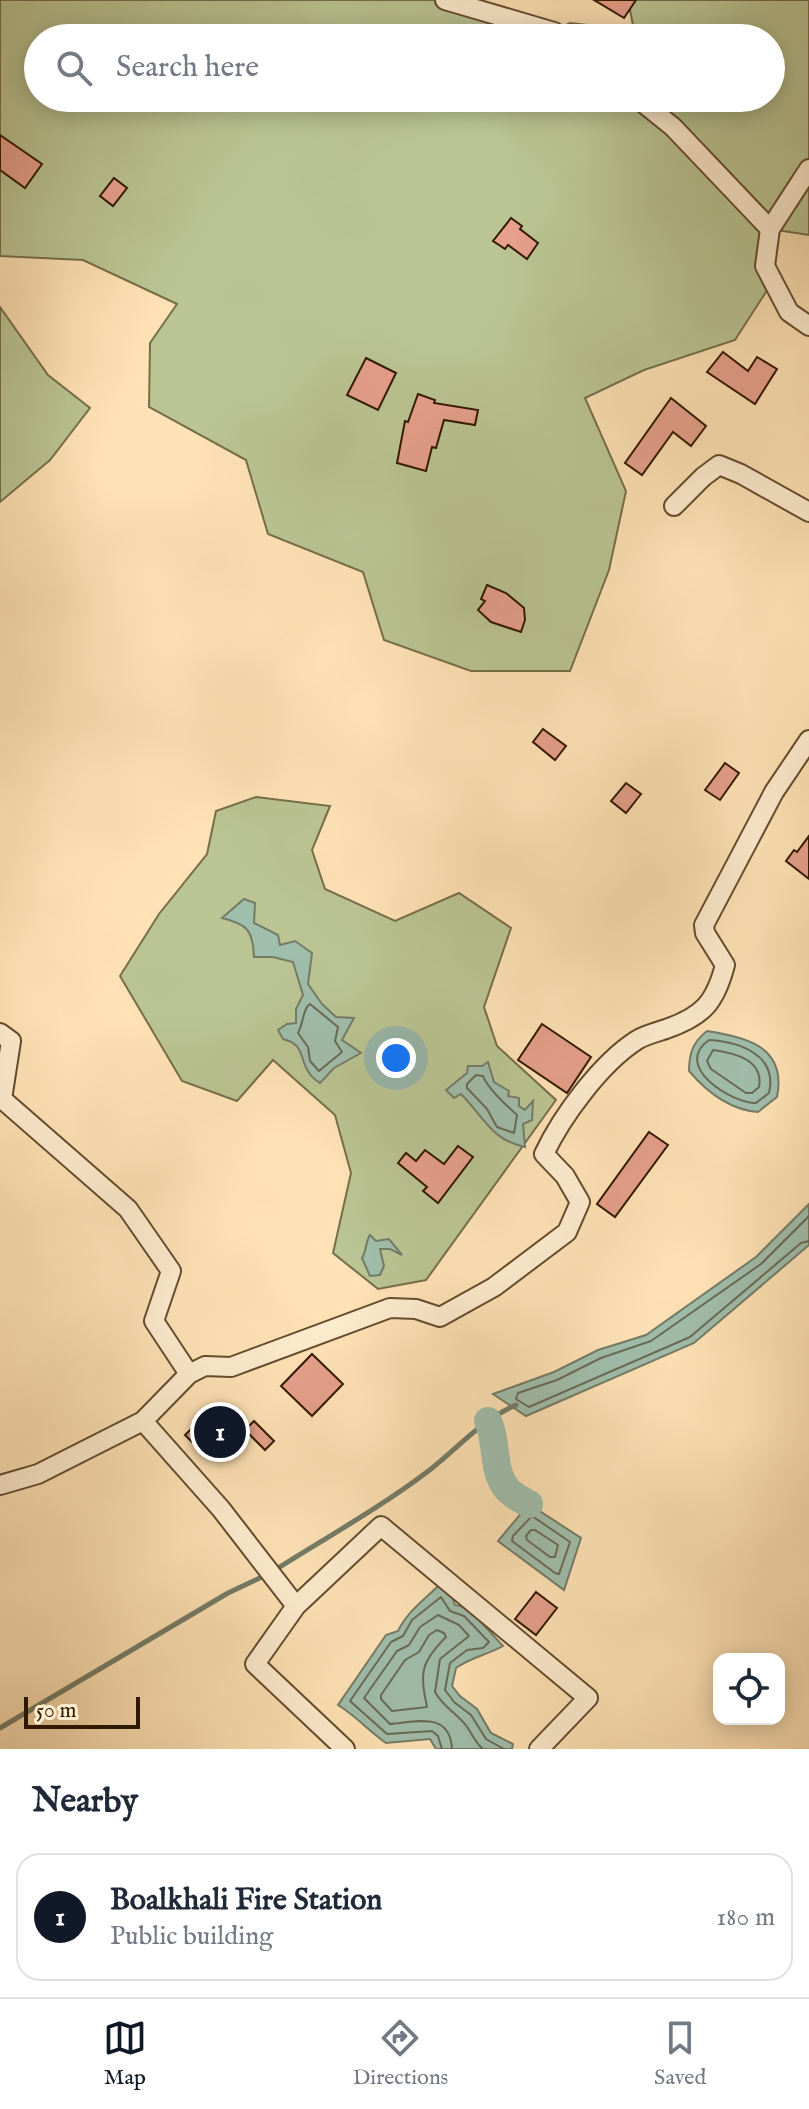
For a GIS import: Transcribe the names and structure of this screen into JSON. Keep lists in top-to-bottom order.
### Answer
{
  "scale_bar": "50 m",
  "page": {
    "search": "Search here",
    "pins": "1",
    "scale": "50 m",
    "heading": "Nearby",
    "list": [
      {
        "mark": "1",
        "name": "Boalkhali Fire Station",
        "note": "Public building",
        "value": "180 m"
      }
    ],
    "nav": ["Map", "Directions", "Saved"]
  }
}
